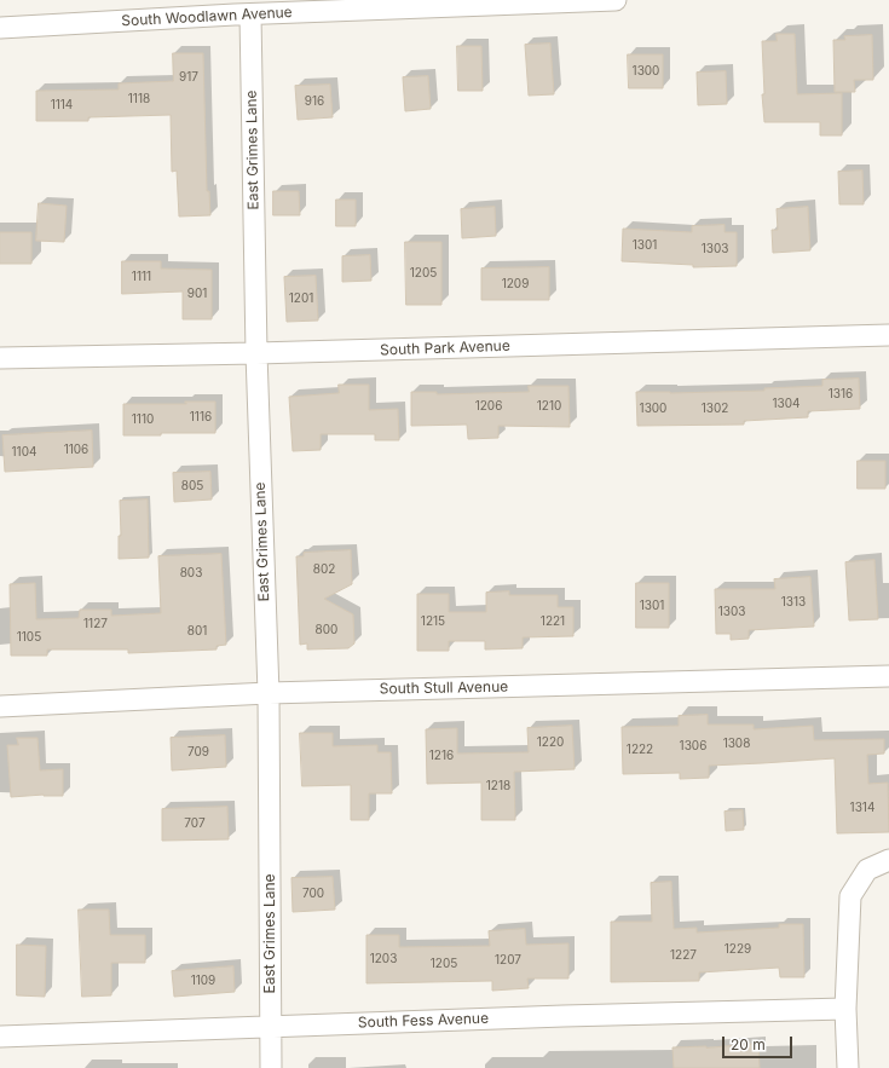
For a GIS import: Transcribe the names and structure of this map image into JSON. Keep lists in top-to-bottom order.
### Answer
{
  "streets": {
    "street": [
      "South Woodlawn Avenue",
      "East Grimes Lane",
      "South Park Avenue",
      "South Stull Avenue",
      "South Fess Avenue"
    ]
  },
  "crossings": [
    ["South Woodlawn Avenue", "East Grimes Lane"],
    ["East Grimes Lane", "South Park Avenue"],
    ["East Grimes Lane", "South Stull Avenue"],
    ["East Grimes Lane", "South Fess Avenue"]
  ],
  "house_numbers": [
    "1300",
    "917",
    "1118",
    "916",
    "1114",
    "1301",
    "1303",
    "1205",
    "1111",
    "1209",
    "901",
    "1201",
    "1316",
    "1304",
    "1206",
    "1210",
    "1300",
    "1302",
    "1116",
    "1110",
    "1106",
    "1104",
    "805",
    "802",
    "803",
    "1313",
    "1301",
    "1303",
    "1215",
    "1221",
    "1127",
    "800",
    "801",
    "1105",
    "1220",
    "1308",
    "1306",
    "1222",
    "709",
    "1216",
    "1218",
    "1314",
    "707",
    "700",
    "1229",
    "1227",
    "1203",
    "1207",
    "1205",
    "1109"
  ],
  "scale_bar": "20 m"
}
